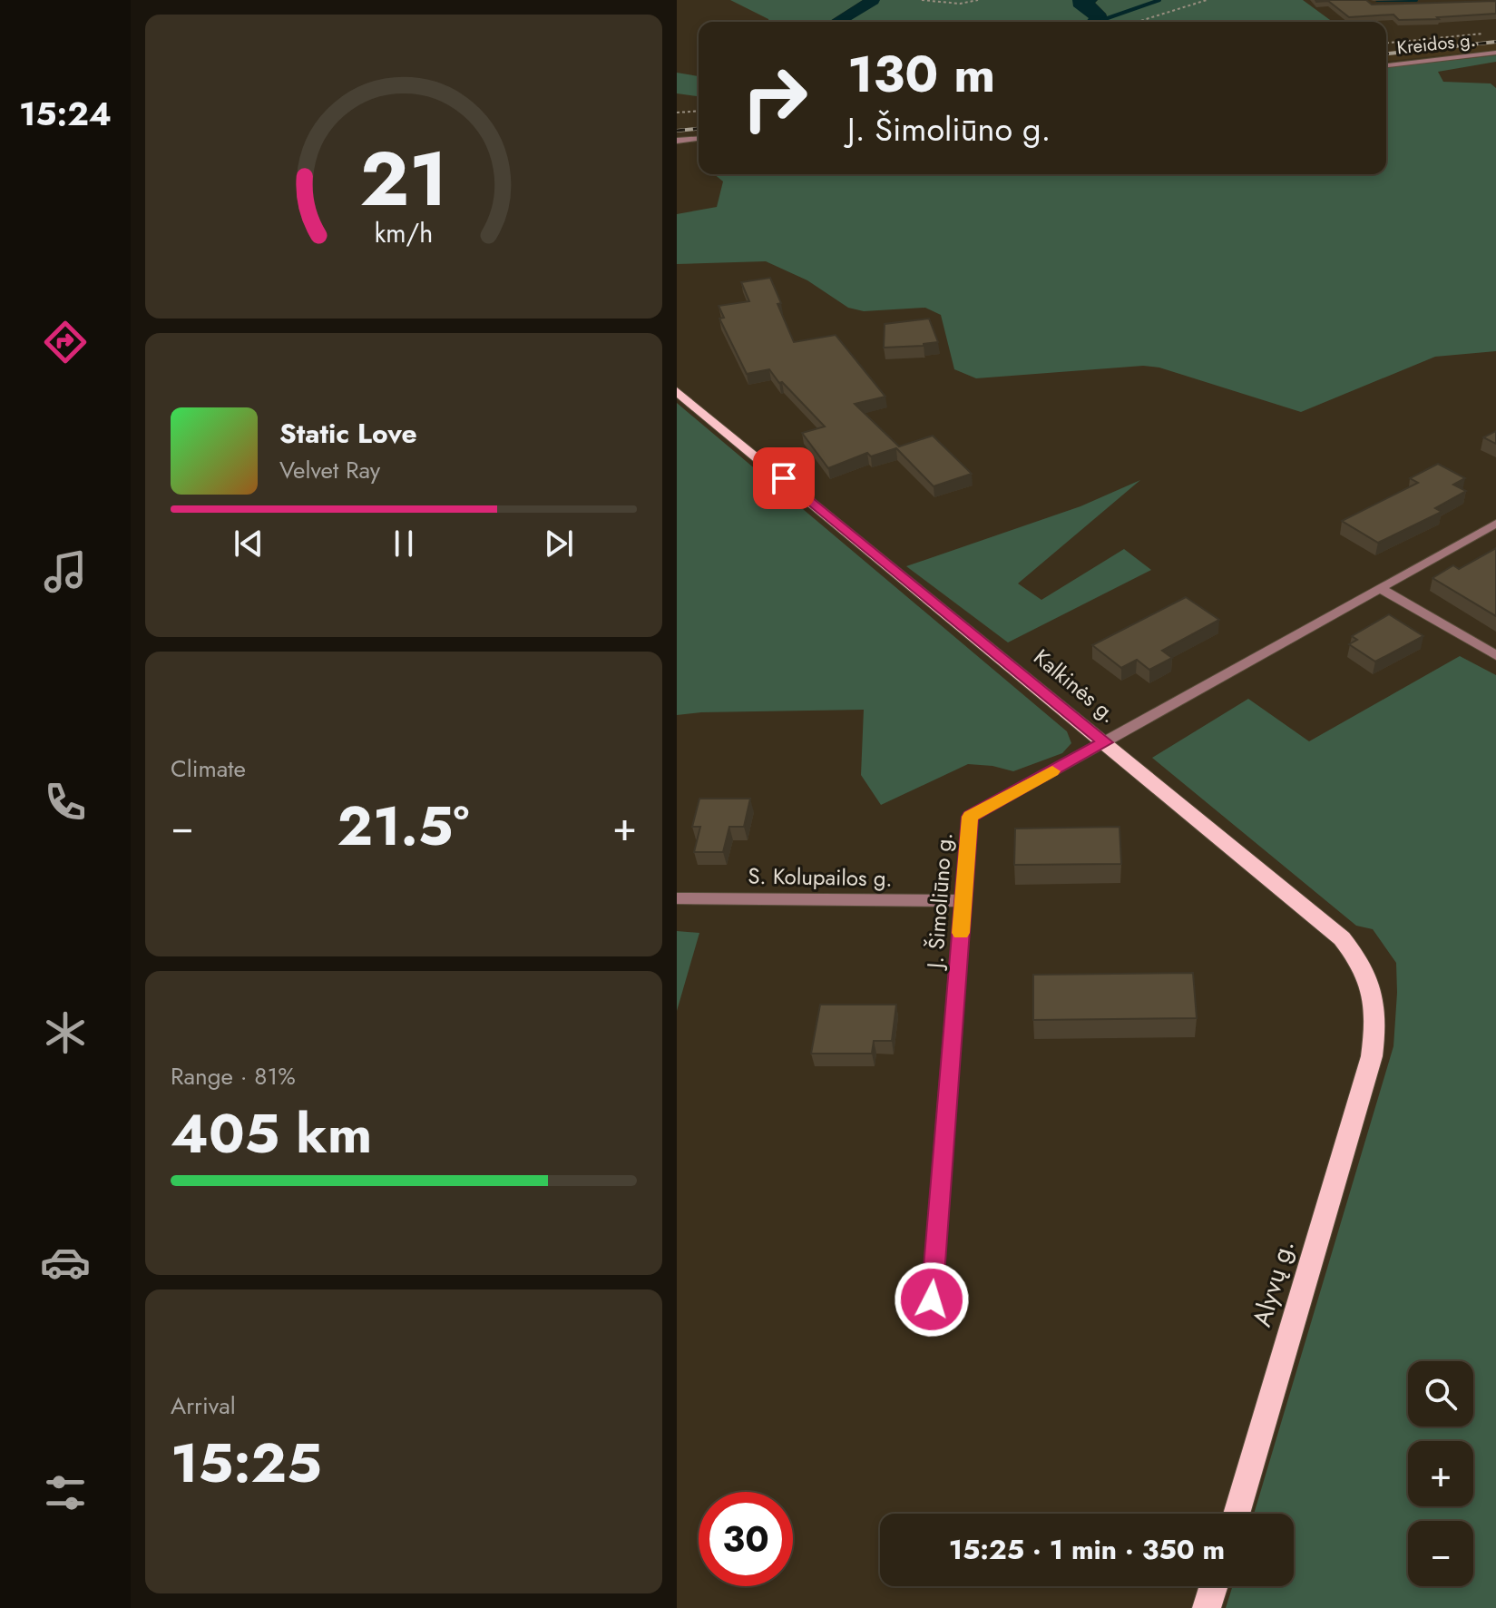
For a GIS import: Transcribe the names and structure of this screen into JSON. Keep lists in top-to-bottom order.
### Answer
{
  "streets": {
    "main road": ["Kalkinės g.", "Alyvų g."],
    "street": ["Kreidos g.", "S. Kolupailos g.", "J. Šimoliūno g."]
  },
  "crossings": [
    ["Kalkinės g.", "J. Šimoliūno g."],
    ["Kalkinės g.", "Alyvų g."],
    ["S. Kolupailos g.", "J. Šimoliūno g."]
  ],
  "page": {
    "tabs": "15:24",
    "turn": ["130 m", "J. Šimoliūno g."],
    "song": ["Static Love", "Velvet Ray"],
    "tile": [
      "Climate",
      ["Range · 81%", "405 km"],
      ["Arrival", "15:25"]
    ],
    "heat": ["−", "21.5°", "+"],
    "map_buttons": ["+", "−"],
    "limit": "30",
    "trip": "15:25 · 1 min · 350 m",
    "gauge": ["21", "km/h"]
  }
}
